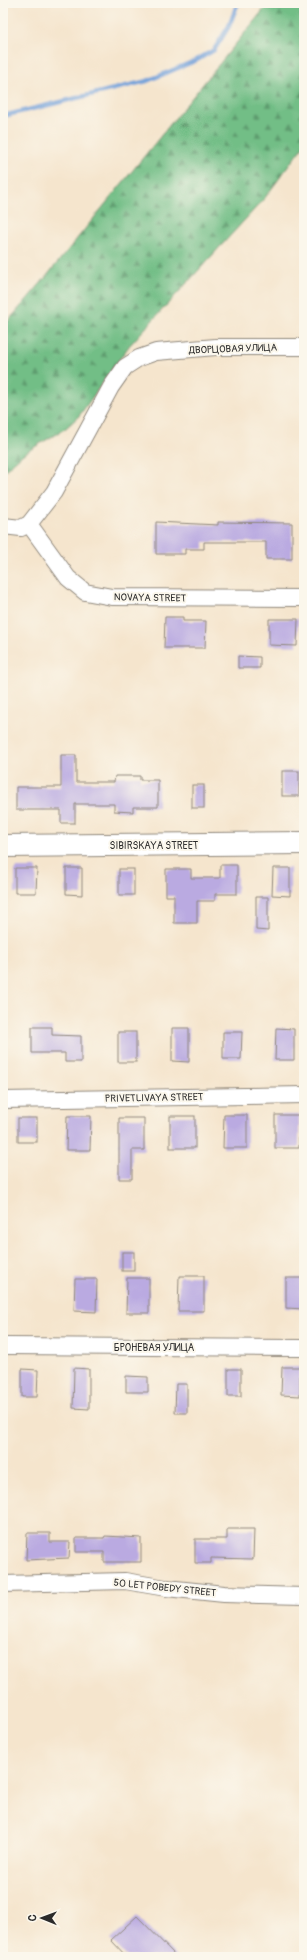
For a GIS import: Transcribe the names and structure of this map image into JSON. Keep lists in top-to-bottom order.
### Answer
{
  "streets": {
    "street": [
      "ДВОРЦОВАЯ УЛИЦА",
      "NOVAYA STREET",
      "SIBIRSKAYA STREET",
      "PRIVETLIVAYA STREET",
      "БРОНЕВАЯ УЛИЦА",
      "50 LET POBEDY STREET"
    ]
  },
  "crossings": [
    ["ДВОРЦОВАЯ УЛИЦА", "NOVAYA STREET"]
  ],
  "north": "left"
}
